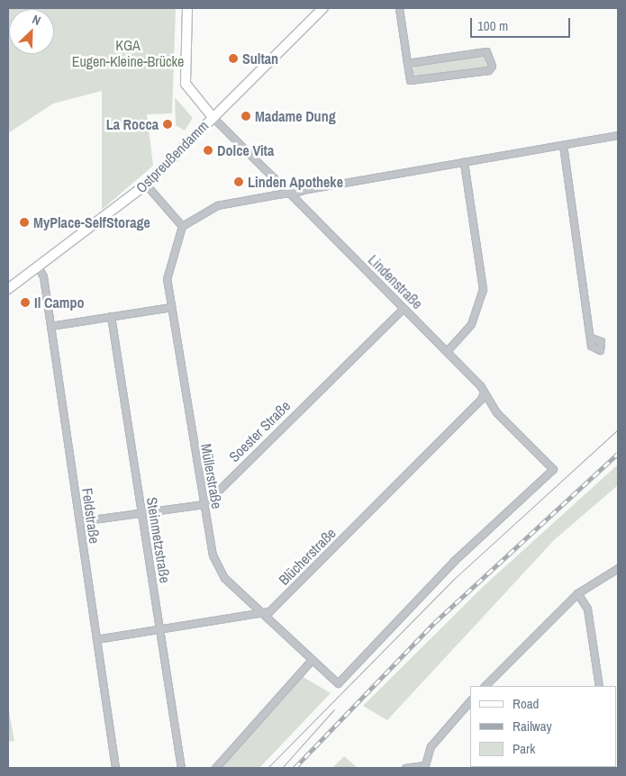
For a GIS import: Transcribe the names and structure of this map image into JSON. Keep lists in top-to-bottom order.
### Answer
{
  "streets": {
    "main road": ["Ostpreußendamm"],
    "street": [
      "Lindenstraße",
      "Soester Straße",
      "Müllerstraße",
      "Feldstraße",
      "Steinmetzstraße",
      "Blücherstraße"
    ]
  },
  "crossings": [
    ["Ostpreußendamm", "Lindenstraße"],
    ["Ostpreußendamm", "Feldstraße"],
    ["Lindenstraße", "Soester Straße"],
    ["Lindenstraße", "Müllerstraße"],
    ["Lindenstraße", "Blücherstraße"],
    ["Soester Straße", "Müllerstraße"],
    ["Müllerstraße", "Blücherstraße"]
  ],
  "parks": ["KGA Eugen-Kleine-Brücke"],
  "places": [
    "Sultan",
    "Madame Dung",
    "La Rocca",
    "Dolce Vita",
    "Linden Apotheke",
    "MyPlace-SelfStorage",
    "Il Campo"
  ],
  "legend": ["Road", "Railway", "Park"],
  "scale_bar": "100 m",
  "north": "top right"
}
